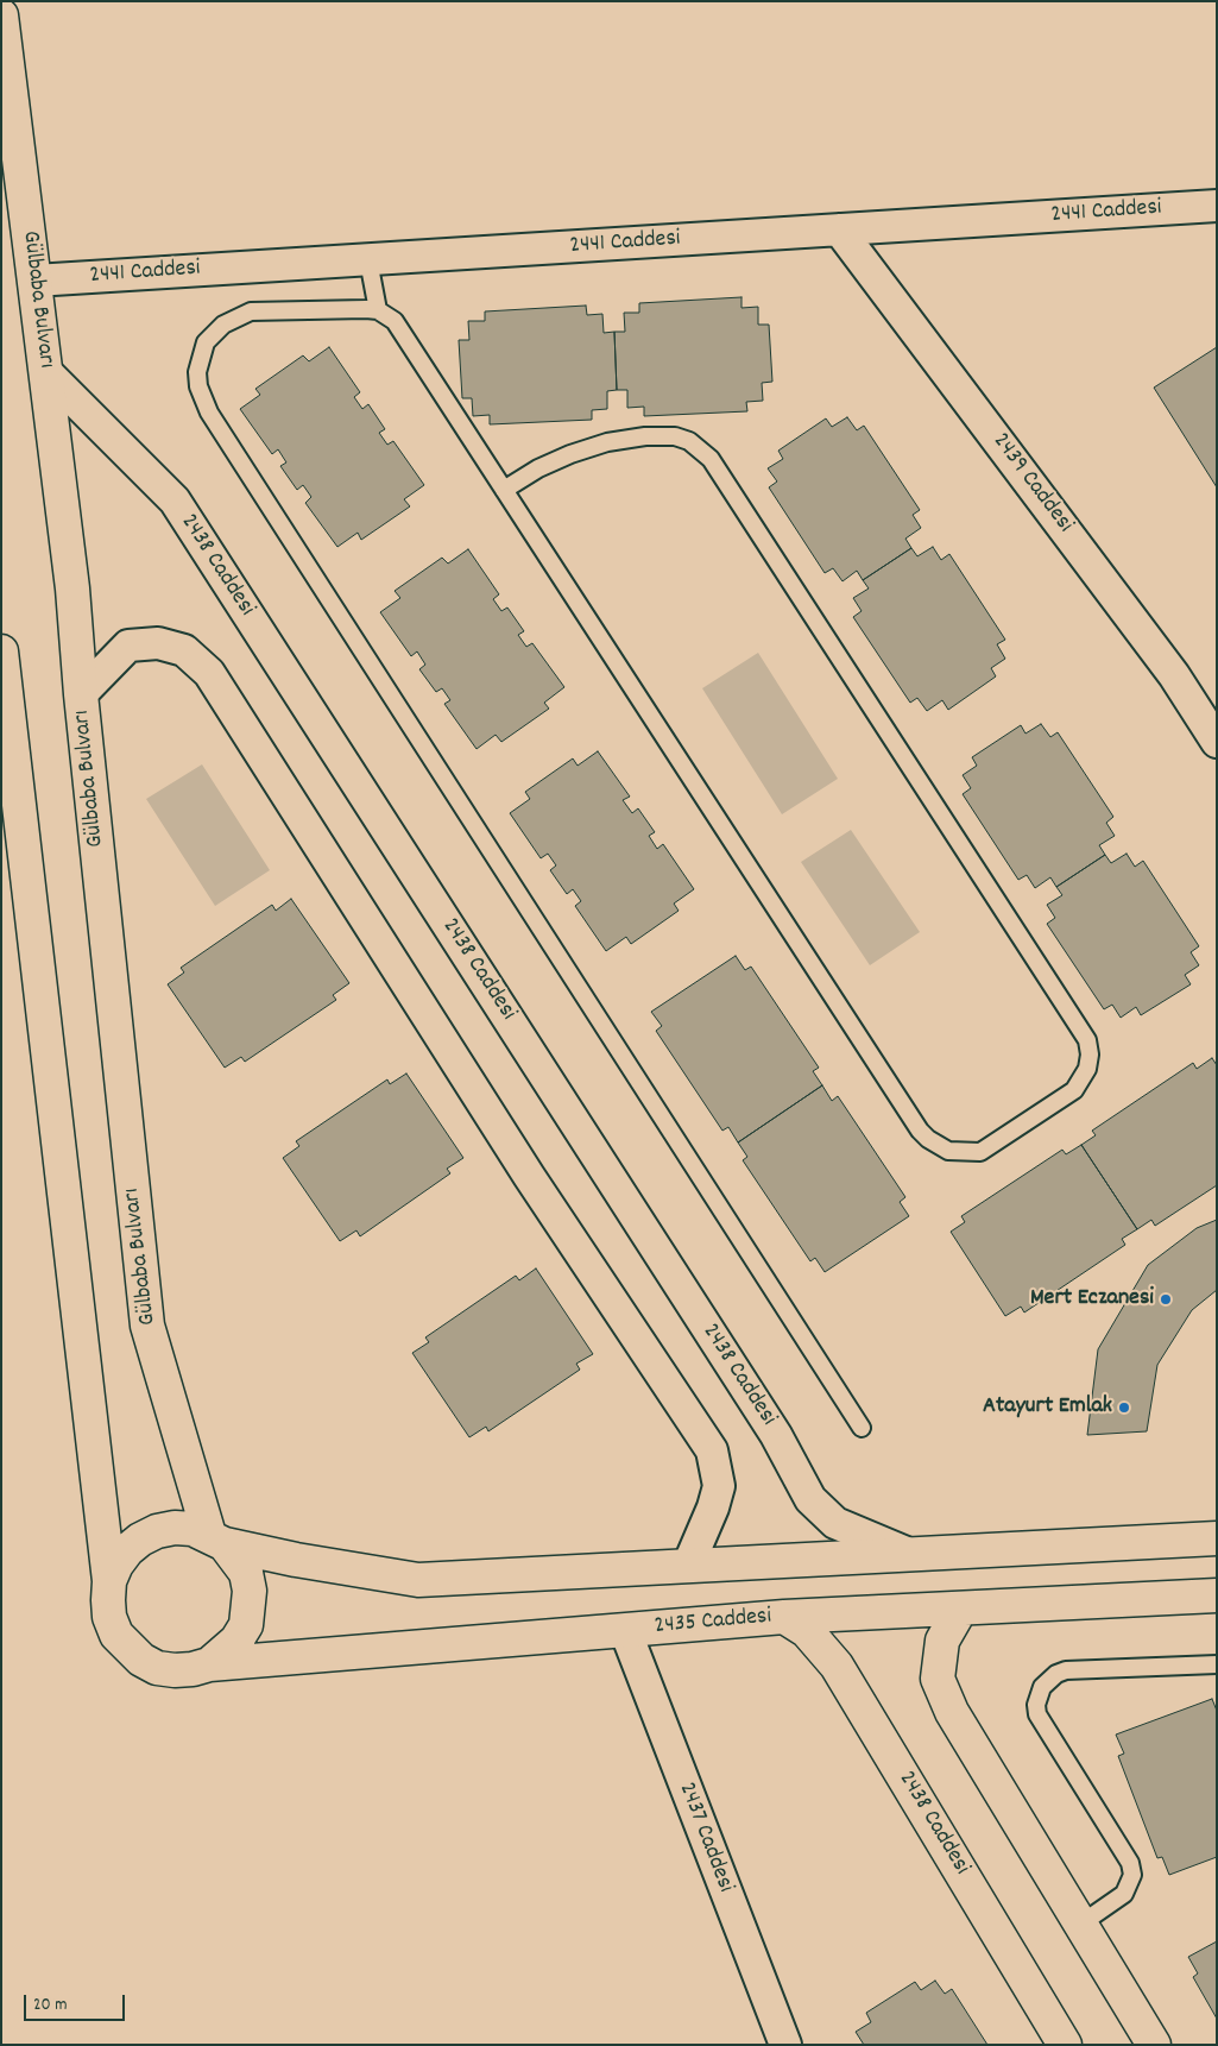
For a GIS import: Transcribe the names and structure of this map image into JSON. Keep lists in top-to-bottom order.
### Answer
{
  "streets": {
    "street": [
      "2441 Caddesi",
      "Gülbaba Bulvarı",
      "2439 Caddesi",
      "2438 Caddesi",
      "2435 Caddesi",
      "2437 Caddesi"
    ]
  },
  "crossings": [
    ["2441 Caddesi", "Gülbaba Bulvarı"],
    ["2441 Caddesi", "2439 Caddesi"],
    ["Gülbaba Bulvarı", "2438 Caddesi"],
    ["Gülbaba Bulvarı", "2435 Caddesi"],
    ["2438 Caddesi", "2435 Caddesi"],
    ["2435 Caddesi", "2437 Caddesi"]
  ],
  "places": ["Mert Eczanesi", "Atayurt Emlak"],
  "scale_bar": "20 m"
}
